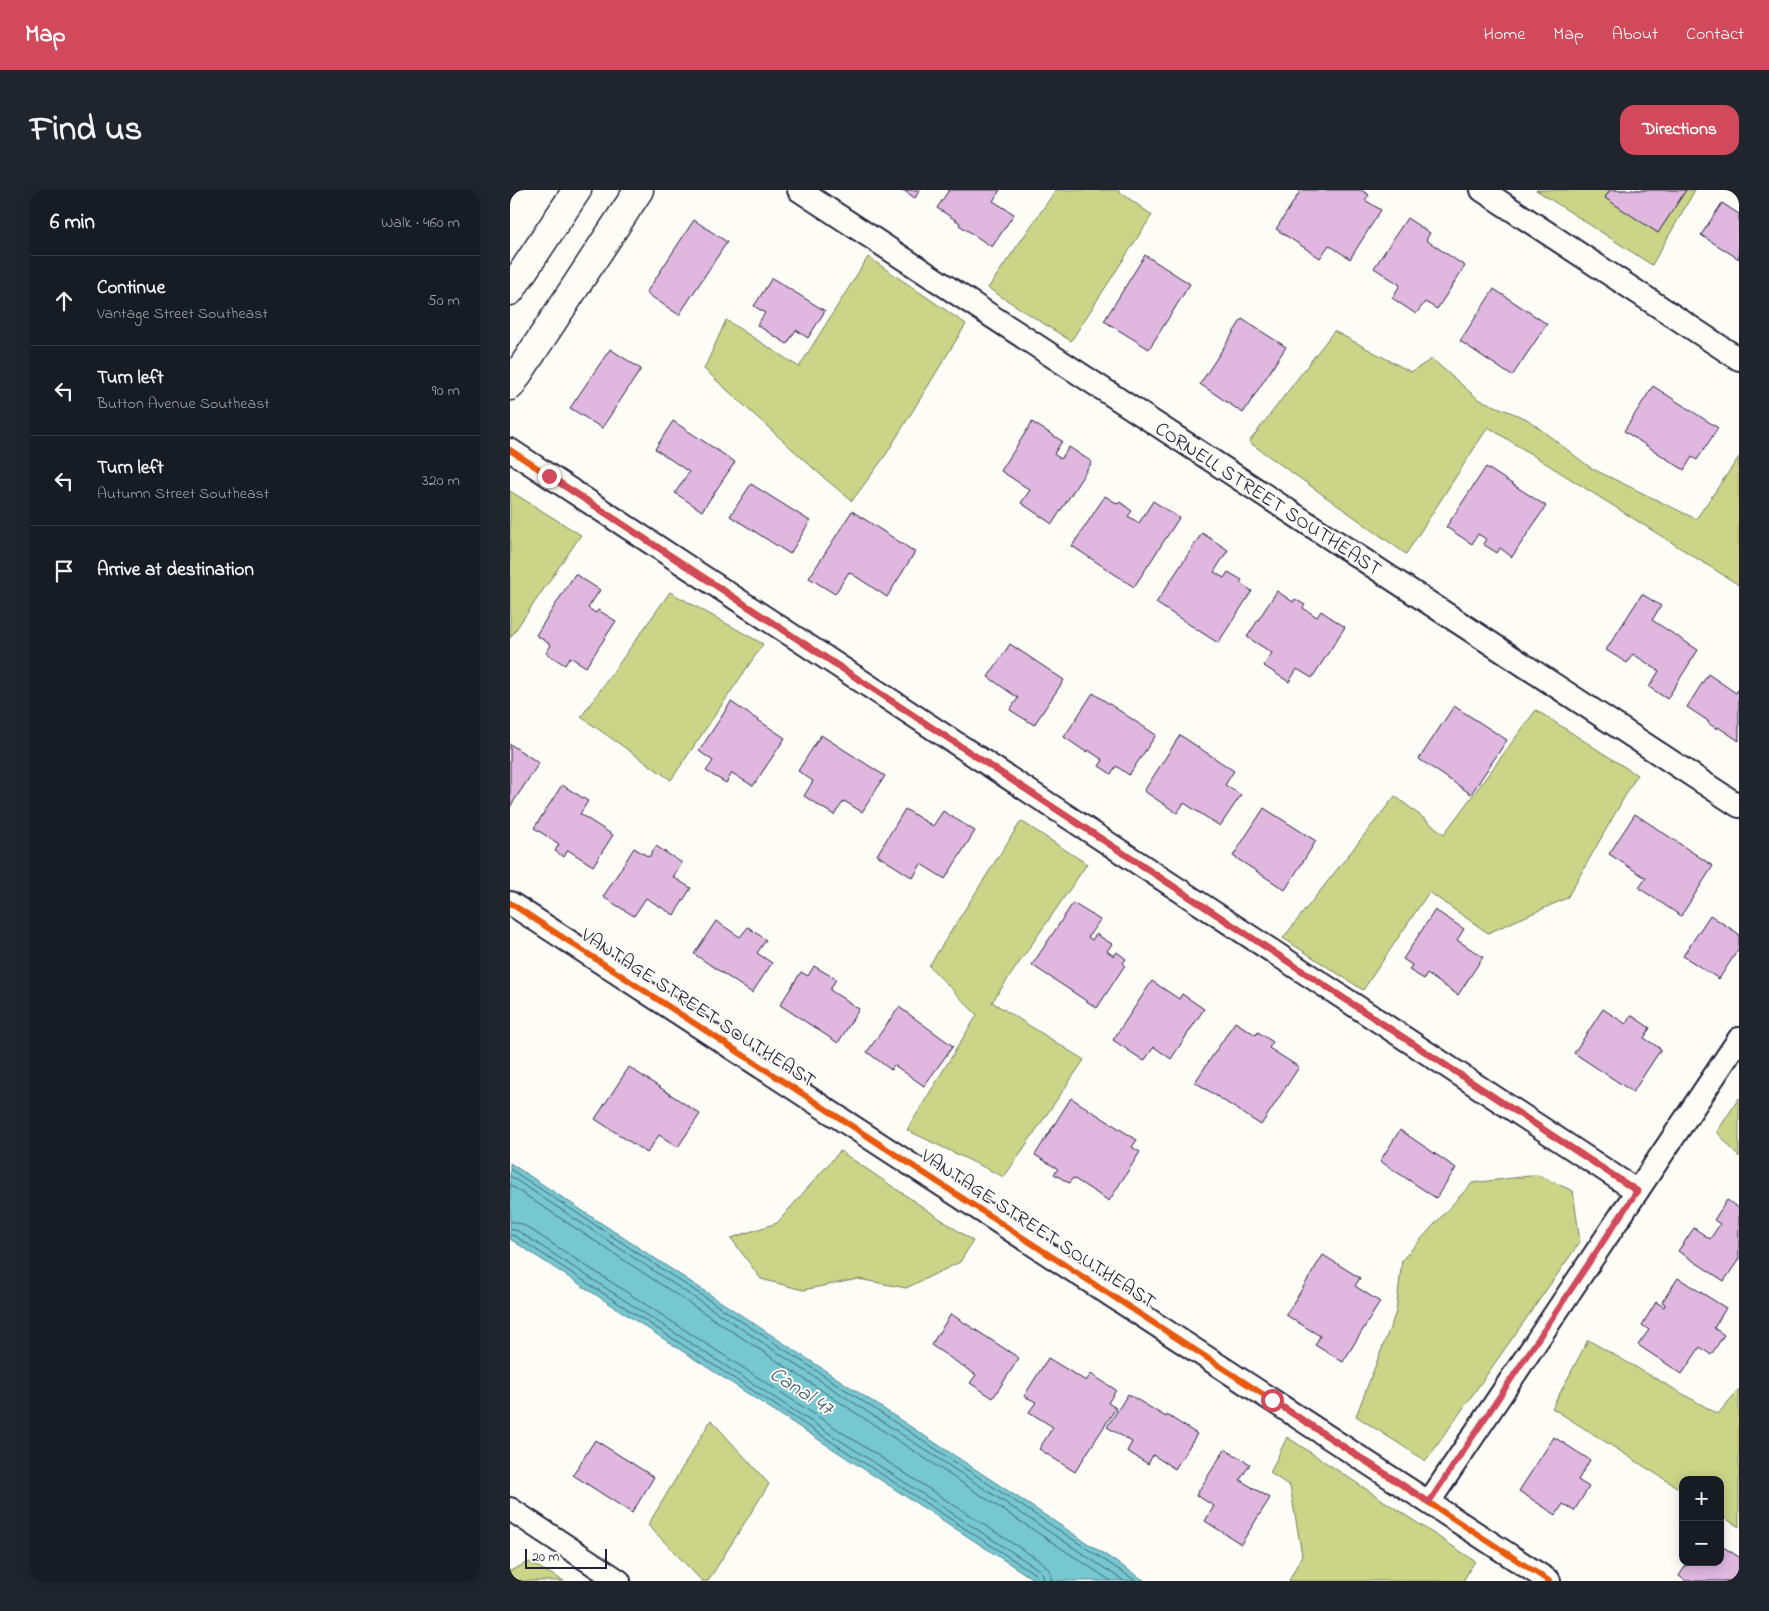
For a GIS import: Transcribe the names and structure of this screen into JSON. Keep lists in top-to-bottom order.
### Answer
{
  "streets": {
    "street": ["CORNELL STREET SOUTHEAST", "VANTAGE STREET SOUTHEAST"]
  },
  "water": ["Canal 47"],
  "scale_bar": "20 m",
  "page": {
    "header": "Map",
    "nav": [
      "Home",
      "Map",
      "About",
      "Contact"
    ],
    "title": "Find us",
    "buttons": "Directions",
    "heading": ["6 min", "Walk · 460 m"],
    "list": [
      ["Continue", "Vantage Street Southeast", "50 m"],
      ["Turn left", "Button Avenue Southeast", "90 m"],
      ["Turn left", "Autumn Street Southeast", "320 m"],
      "Arrive at destination"
    ],
    "map_buttons": ["+", "−"],
    "scale": "20 m"
  }
}
